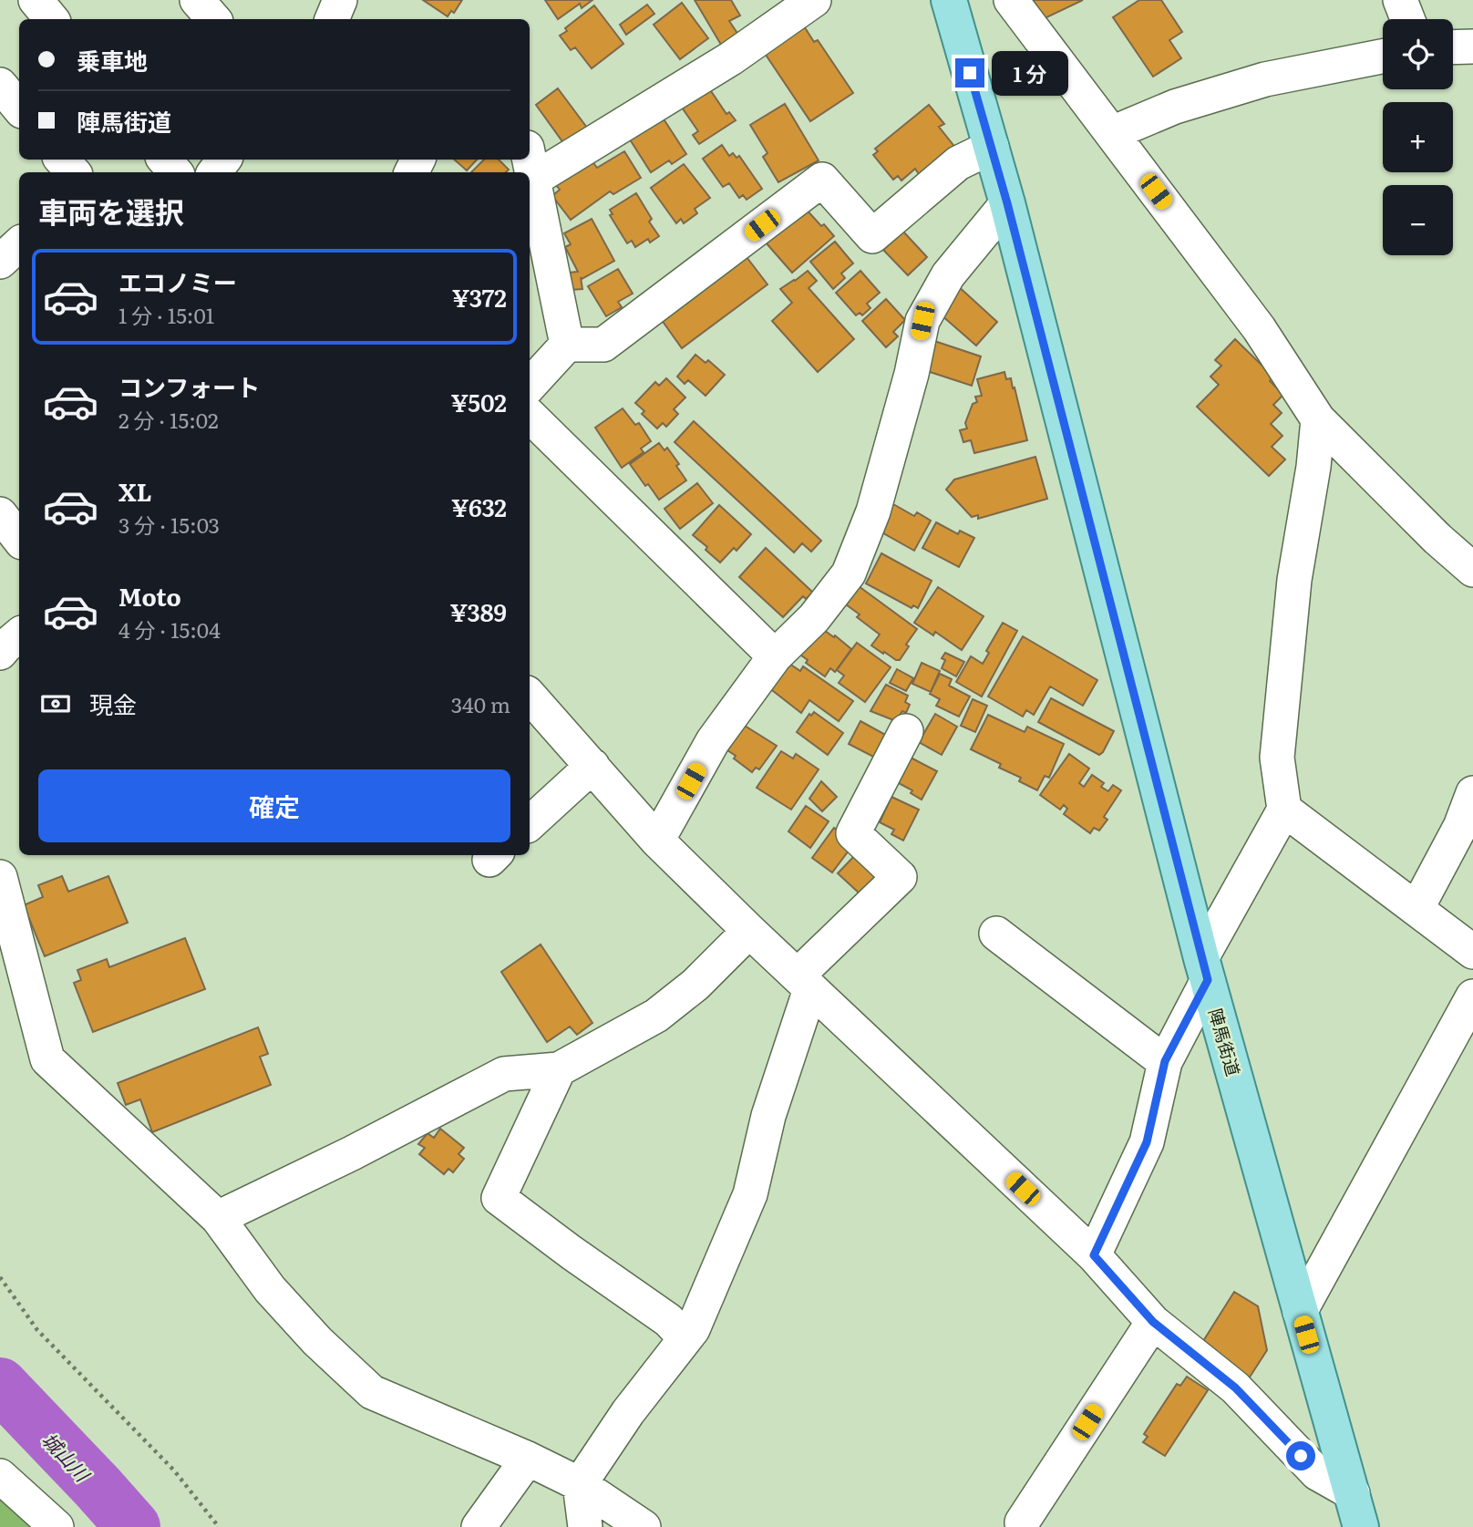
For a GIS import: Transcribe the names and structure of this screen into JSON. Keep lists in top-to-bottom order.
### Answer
{
  "streets": {
    "main road": ["陣馬街道"]
  },
  "water": ["城山川"],
  "page": {
    "map_buttons": ["+", "−"],
    "banner": ["乗車地", "陣馬街道"],
    "bubble": "1 分",
    "heading": "車両を選択",
    "list": [
      {
        "name": "エコノミー",
        "note": "1 分 · 15:01",
        "value": "¥372"
      },
      {
        "name": "コンフォート",
        "note": "2 分 · 15:02",
        "value": "¥502"
      },
      {
        "name": "XL",
        "note": "3 分 · 15:03",
        "value": "¥632"
      },
      {
        "name": "Moto",
        "note": "4 分 · 15:04",
        "value": "¥389"
      }
    ],
    "pay": ["現金", "340 m"],
    "buttons": "確定"
  }
}
